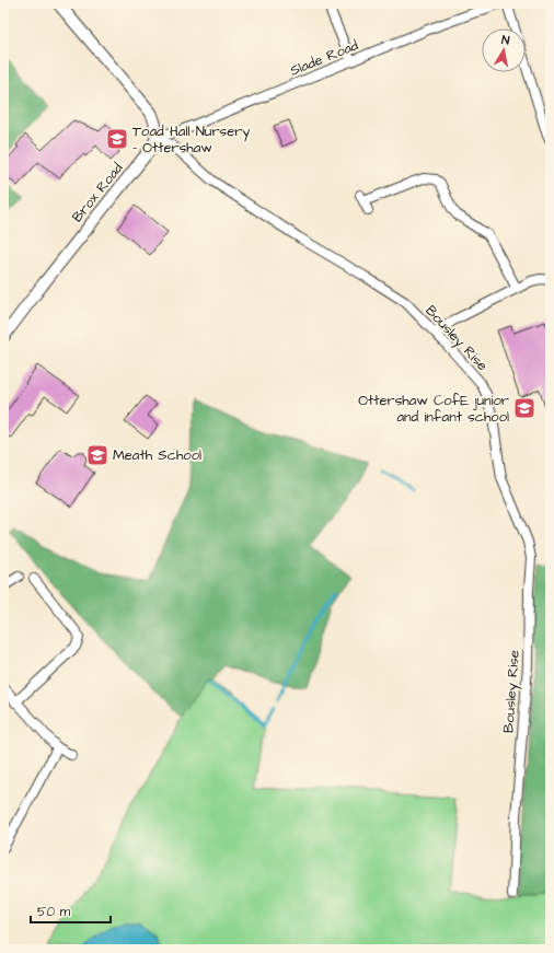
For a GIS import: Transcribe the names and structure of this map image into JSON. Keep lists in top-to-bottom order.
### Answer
{
  "streets": {
    "street": ["Slade Road", "Brox Road", "Bousley Rise"]
  },
  "crossings": [
    ["Slade Road", "Brox Road"],
    ["Slade Road", "Bousley Rise"],
    ["Brox Road", "Bousley Rise"]
  ],
  "places": {
    "school or university": ["Toad Hall Nursery - Ottershaw", "Ottershaw CofE junior and infant school", "Meath School"]
  },
  "scale_bar": "50 m",
  "north": "top"
}
